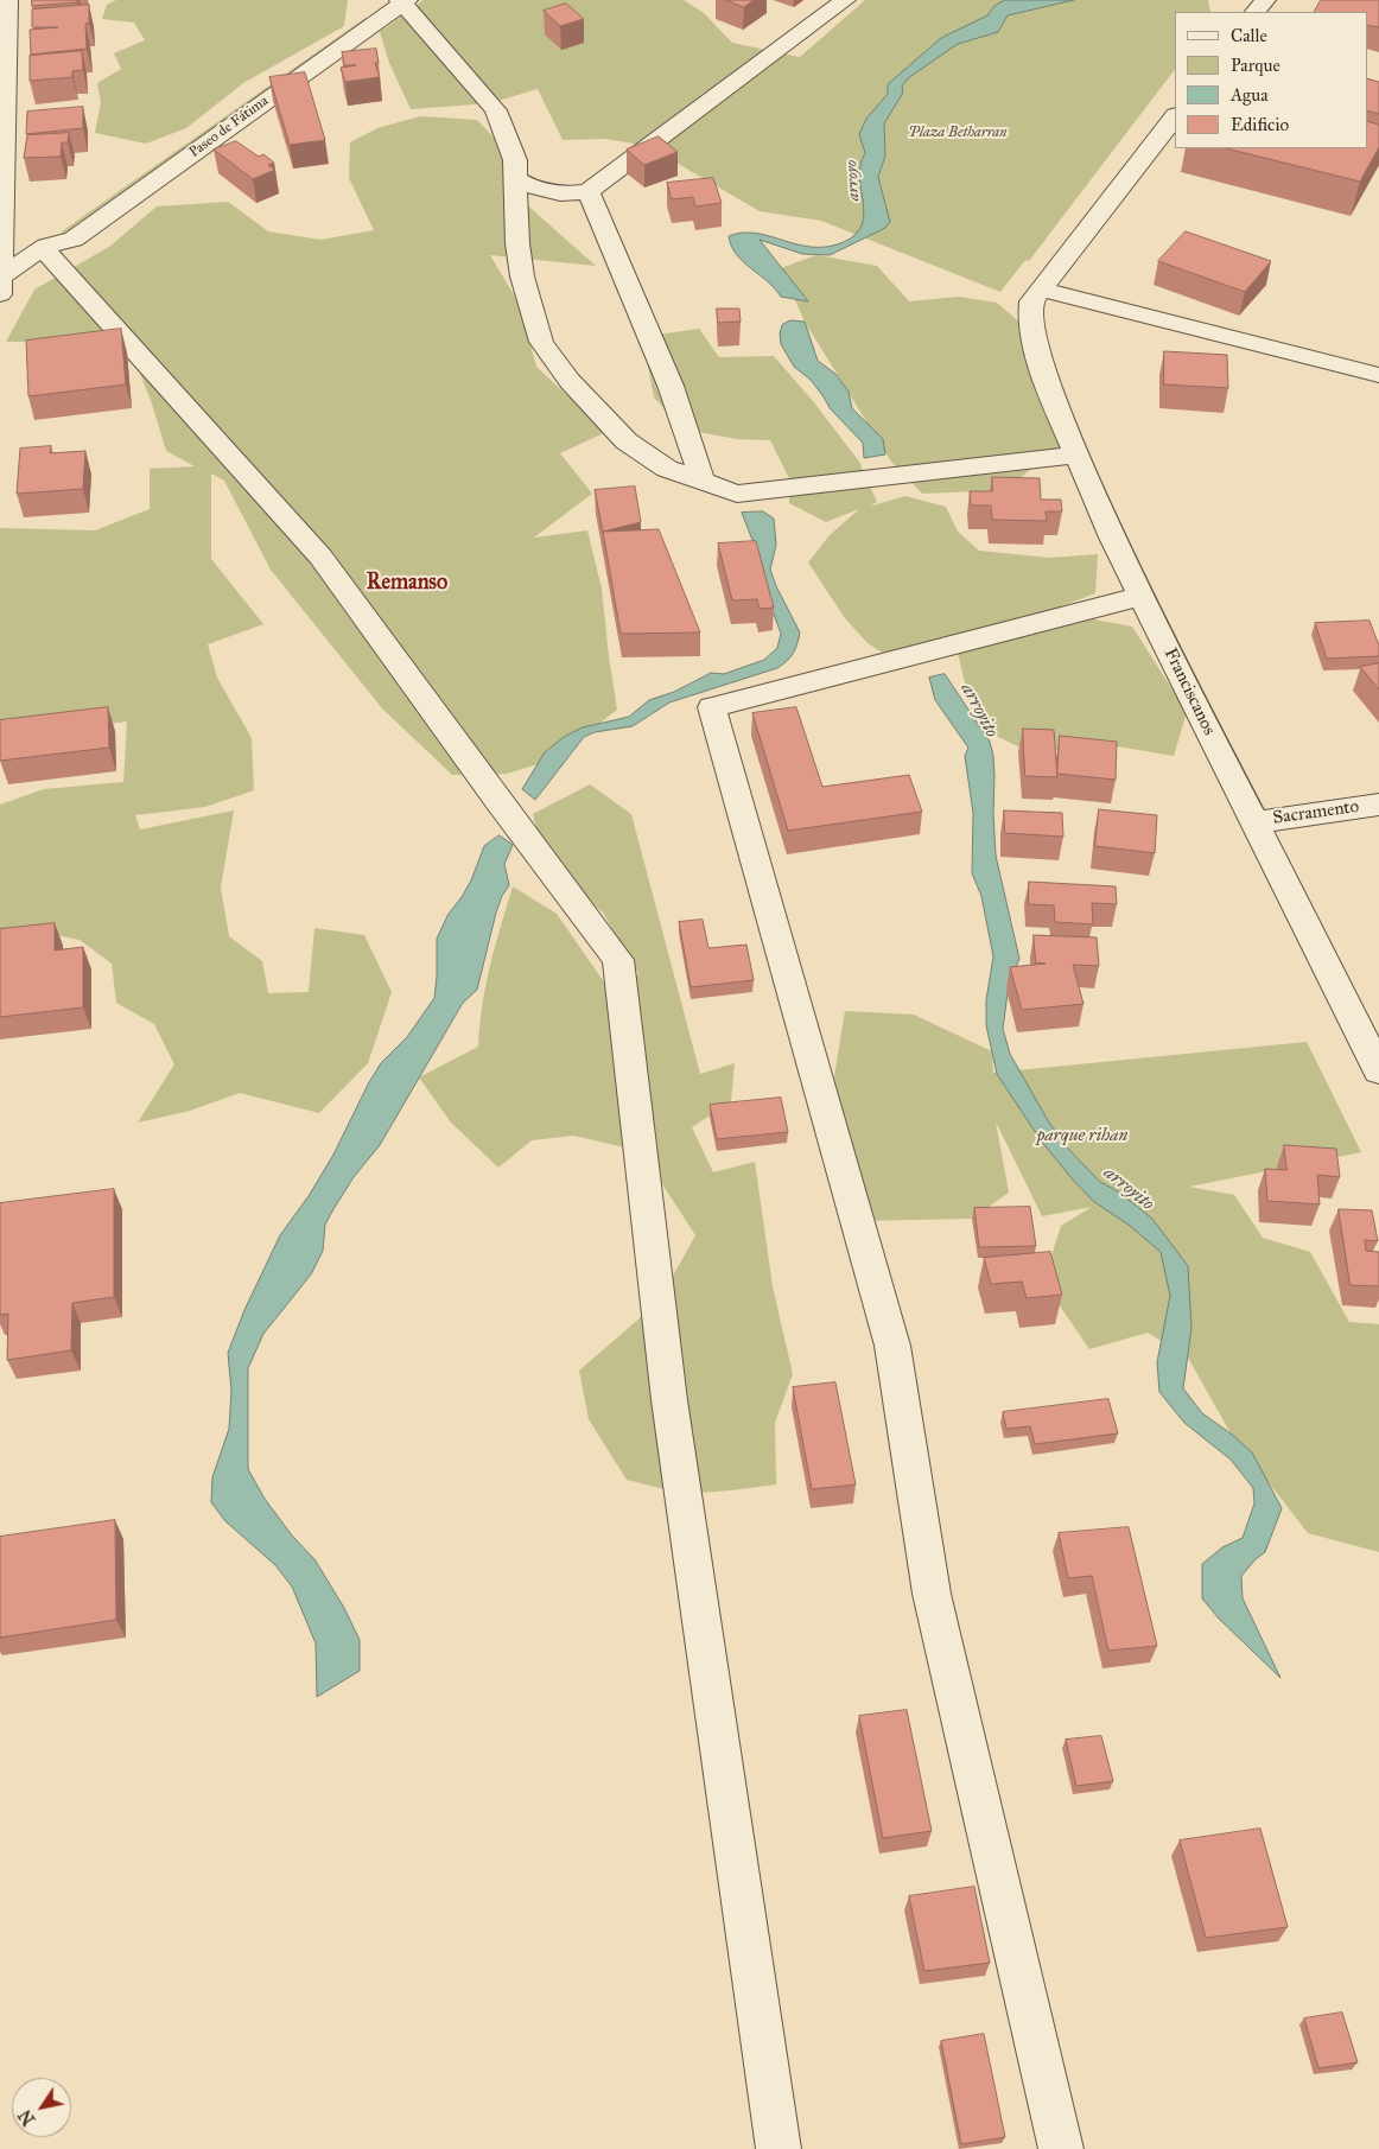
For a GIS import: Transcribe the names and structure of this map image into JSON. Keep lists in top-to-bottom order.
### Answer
{
  "streets": {
    "street": ["Paseo de Fátima", "Franciscanos", "Sacramento"]
  },
  "crossings": [
    ["Franciscanos", "Sacramento"]
  ],
  "districts": ["Remanso"],
  "water": ["arroyo", "arroyito"],
  "parks": ["Plaza Betharran", "parque rihan"],
  "legend": [
    "Calle",
    "Parque",
    "Agua",
    "Edificio"
  ],
  "north": "bottom left"
}
